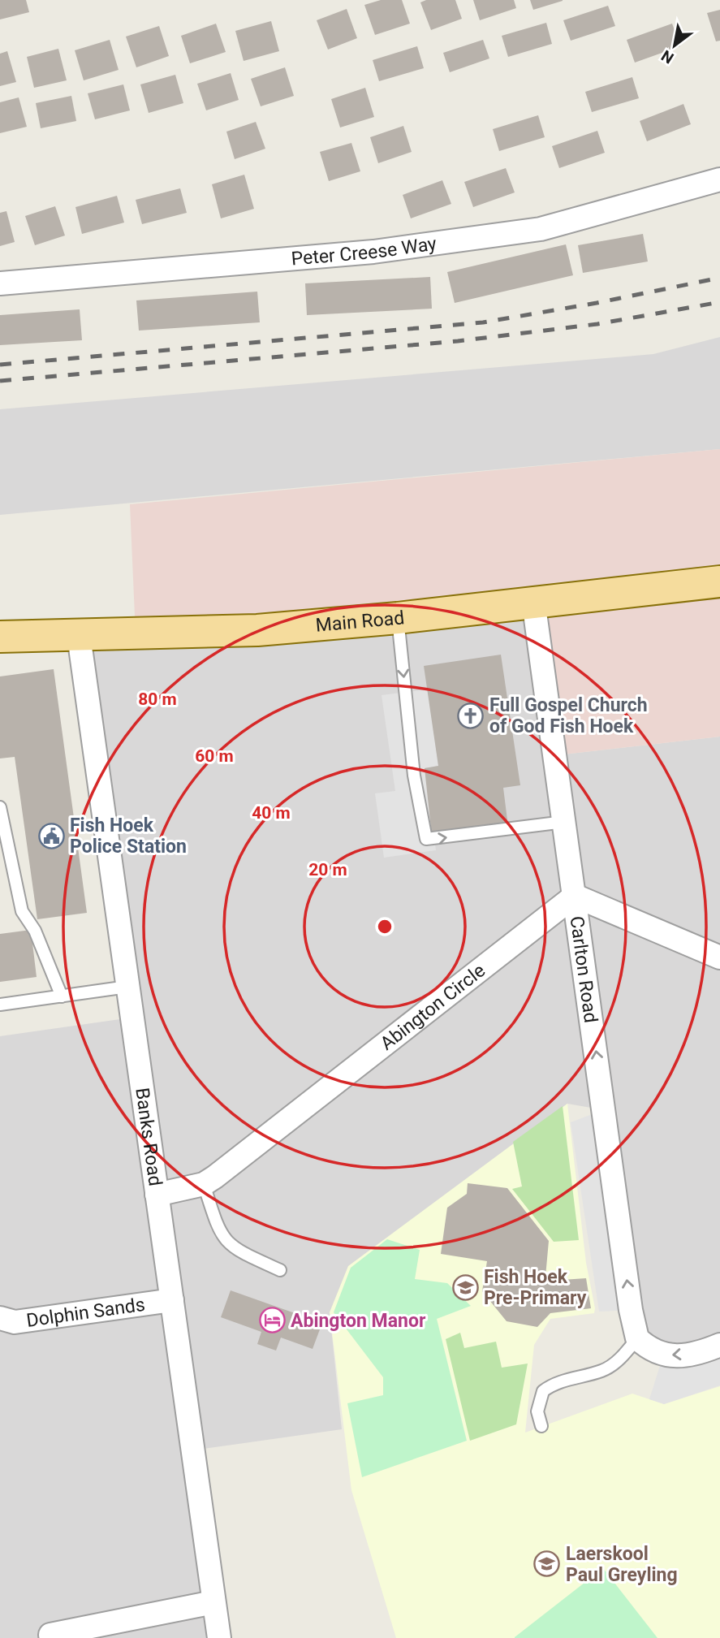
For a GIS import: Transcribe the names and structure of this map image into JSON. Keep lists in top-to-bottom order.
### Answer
{
  "streets": {
    "main road": ["Main Road"],
    "street": [
      "Peter Creese Way",
      "Carlton Road",
      "Abington Circle",
      "Banks Road",
      "Dolphin Sands"
    ]
  },
  "crossings": [
    ["Main Road", "Carlton Road"],
    ["Main Road", "Banks Road"],
    ["Carlton Road", "Abington Circle"],
    ["Abington Circle", "Banks Road"],
    ["Banks Road", "Dolphin Sands"]
  ],
  "one_way": ["Carlton Road"],
  "places": {
    "church": ["Full Gospel Church of God Fish Hoek"],
    "public building": ["Fish Hoek Police Station"],
    "school or university": ["Fish Hoek Pre-Primary", "Laerskool Paul Greyling"],
    "hotel": ["Abington Manor"]
  },
  "north": "bottom left",
  "rings": [
    "80 m",
    "60 m",
    "40 m",
    "20 m"
  ]
}
